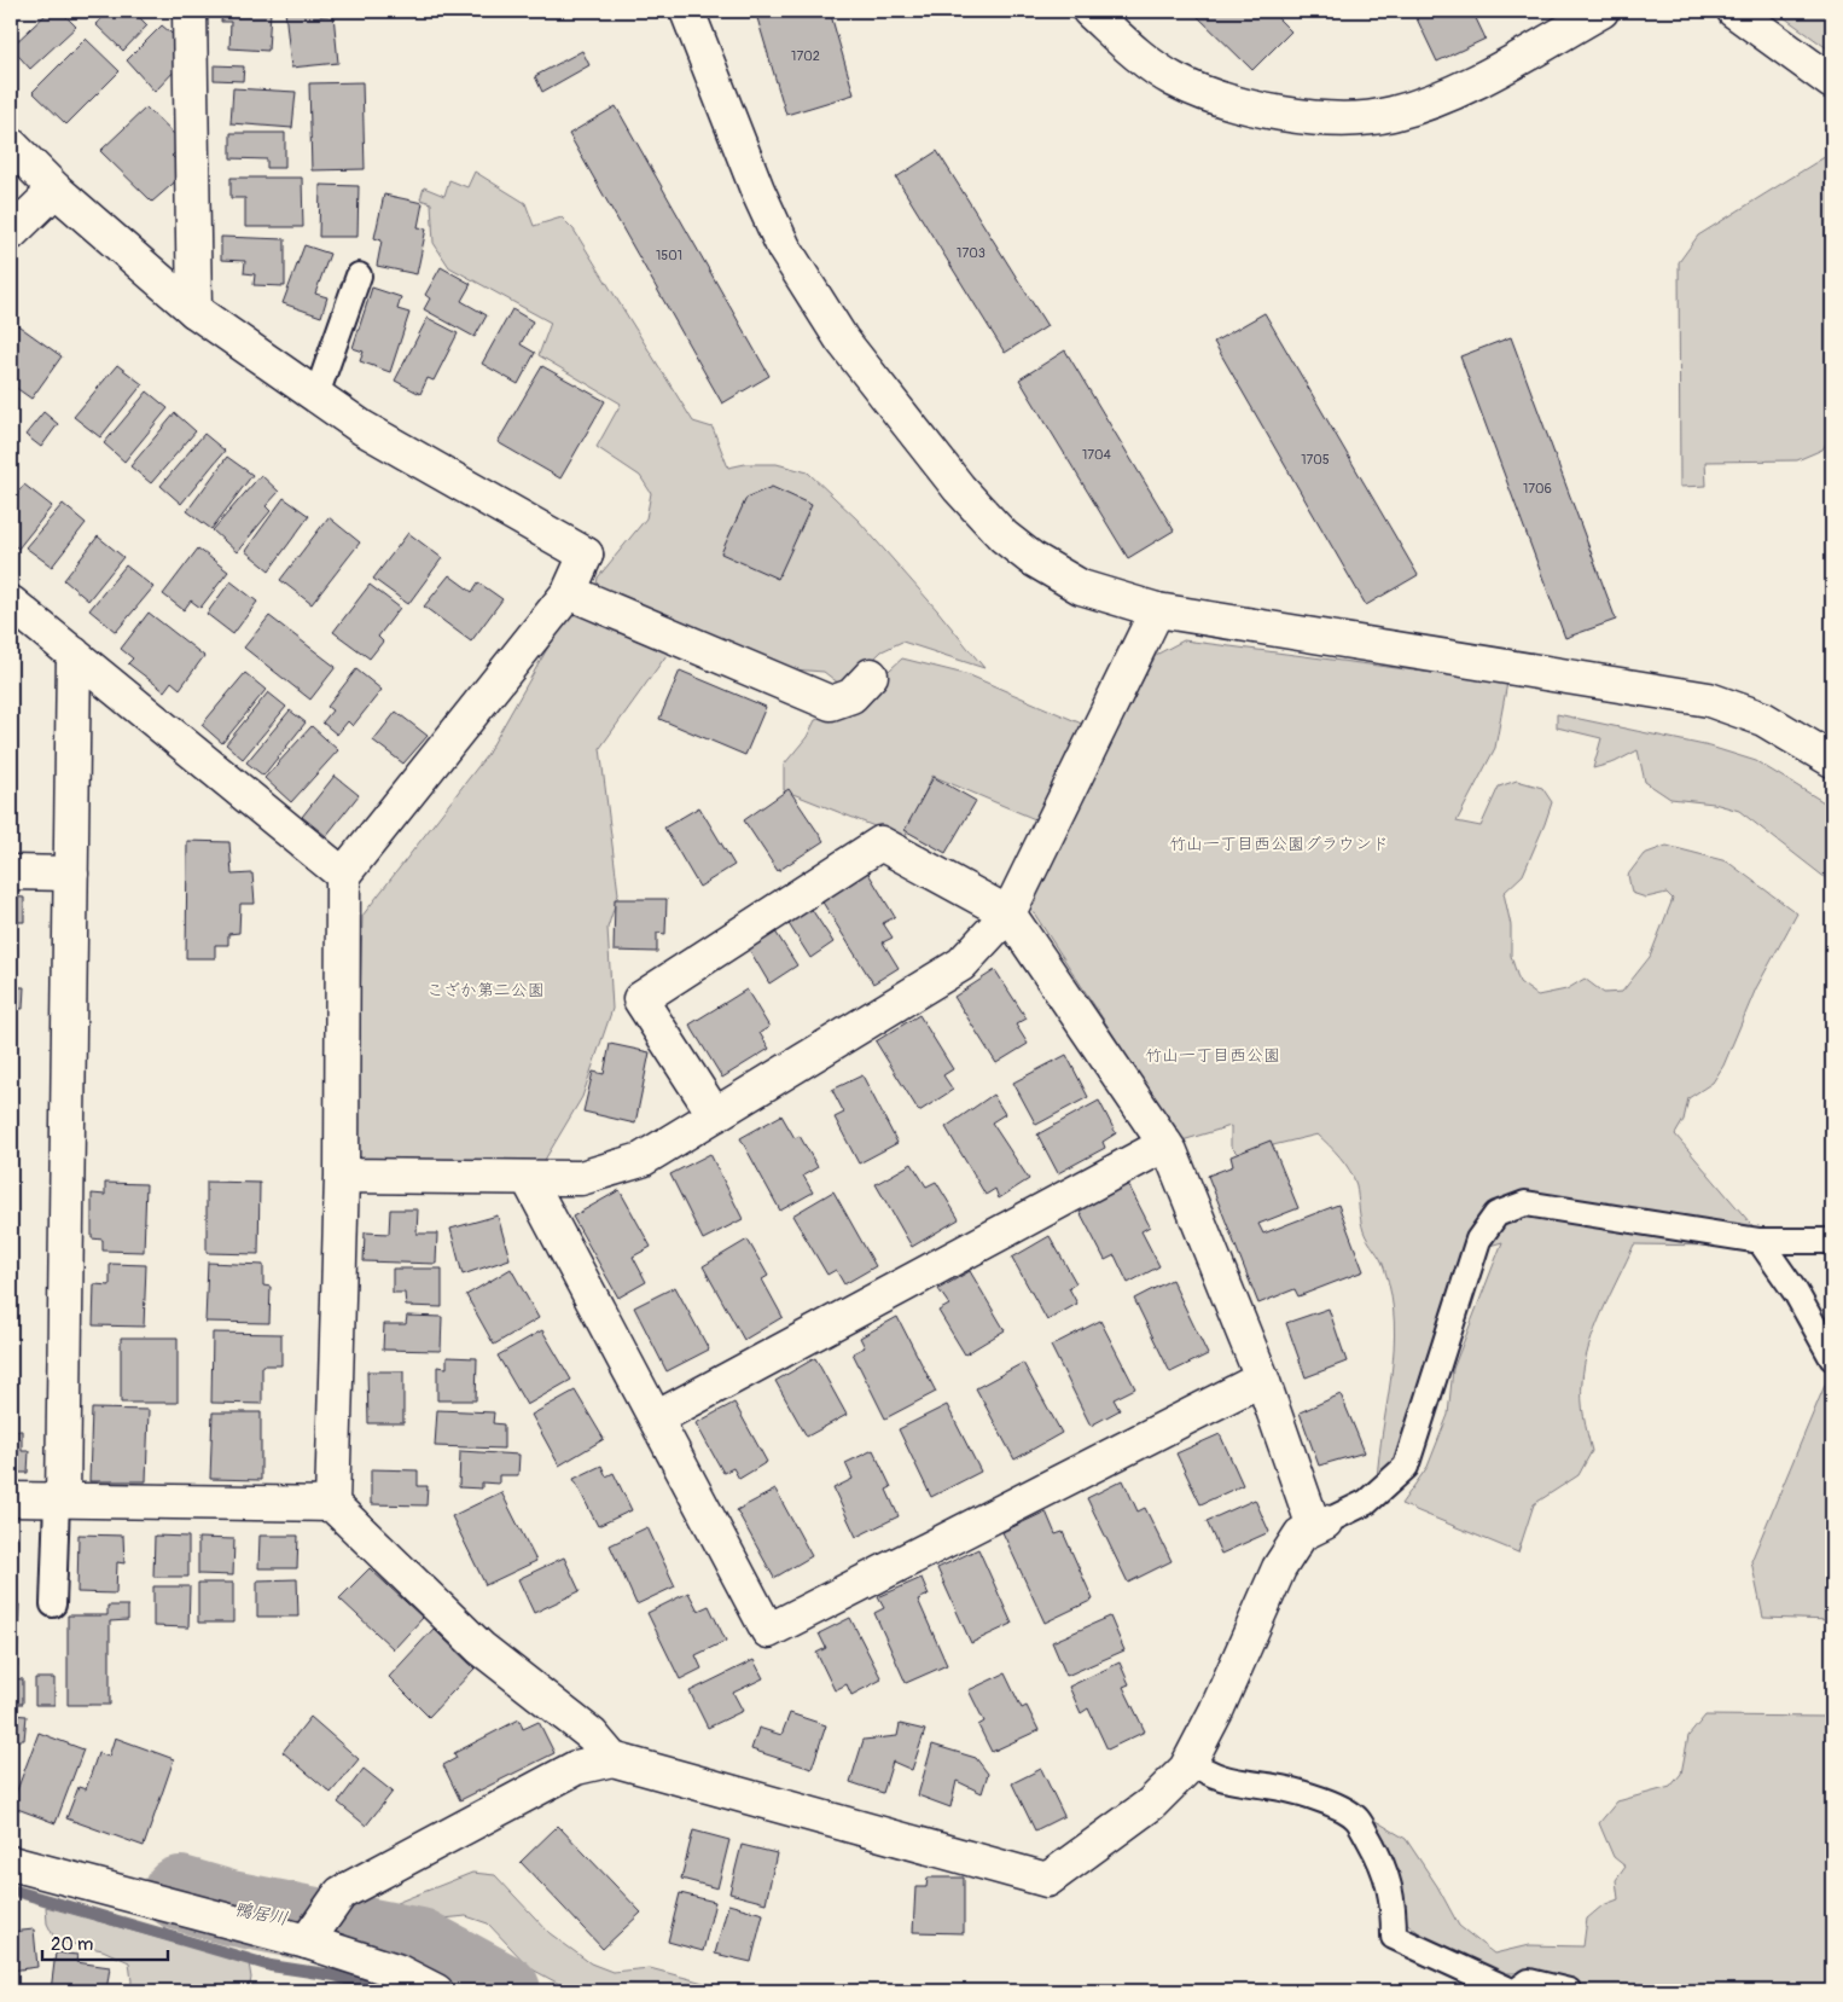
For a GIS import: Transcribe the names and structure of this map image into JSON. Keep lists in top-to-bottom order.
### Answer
{
  "water": ["鴨居川"],
  "parks": ["竹山一丁目西公園グラウンド", "こざか第二公園", "竹山一丁目西公園"],
  "house_numbers": [
    "1702",
    "1703",
    "1501",
    "1704",
    "1705",
    "1706"
  ],
  "scale_bar": "20 m"
}
